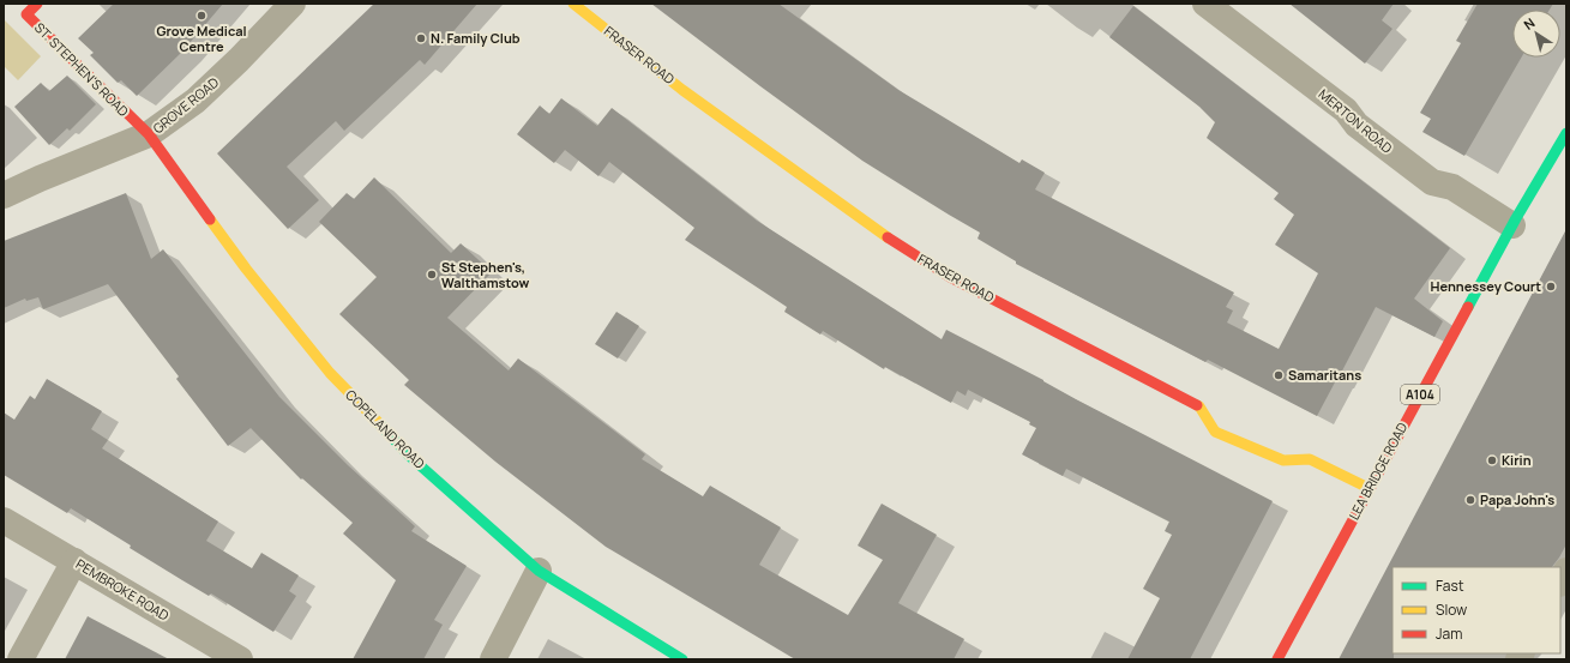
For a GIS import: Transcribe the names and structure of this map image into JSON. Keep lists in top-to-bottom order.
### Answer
{
  "streets": {
    "street": [
      "FRASER ROAD",
      "ST. STEPHEN'S ROAD",
      "GROVE ROAD",
      "MERTON ROAD",
      "A104",
      "COPELAND ROAD",
      "LEA BRIDGE ROAD",
      "PEMBROKE ROAD"
    ]
  },
  "crossings": [
    ["FRASER ROAD", "LEA BRIDGE ROAD"],
    ["ST. STEPHEN'S ROAD", "GROVE ROAD"],
    ["ST. STEPHEN'S ROAD", "COPELAND ROAD"],
    ["GROVE ROAD", "COPELAND ROAD"],
    ["MERTON ROAD", "LEA BRIDGE ROAD"]
  ],
  "places": [
    "Grove Medical Centre",
    "N. Family Club",
    "St Stephen's, Walthamstow",
    "Hennessey Court",
    "Samaritans",
    "Kirin",
    "Papa John's"
  ],
  "legend": ["Fast", "Slow", "Jam"],
  "north": "top left"
}
